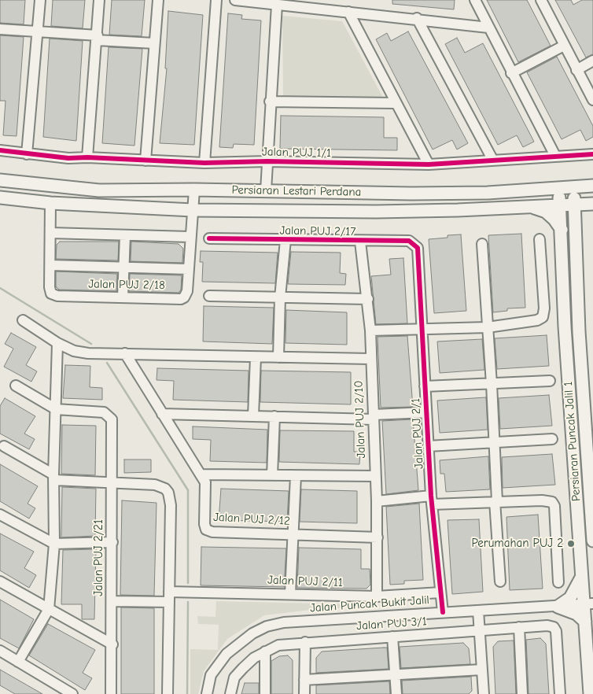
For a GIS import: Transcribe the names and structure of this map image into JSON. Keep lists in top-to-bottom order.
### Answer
{
  "streets": {
    "main road": ["Persiaran Lestari Perdana", "Persiaran Puncak Jalil 1"],
    "street": [
      "Jalan PUJ 1/1",
      "Jalan PUJ 2/17",
      "Jalan PUJ 2/18",
      "Jalan PUJ 2/10",
      "Jalan PUJ 2/1",
      "Jalan PUJ 2/12",
      "Jalan PUJ 2/21",
      "Jalan PUJ 2/11",
      "Jalan Puncak Bukit Jalil",
      "Jalan PUJ 3/1"
    ]
  },
  "crossings": [
    ["Persiaran Lestari Perdana", "Jalan PUJ 2/18"],
    ["Persiaran Lestari Perdana", "Persiaran Puncak Jalil 1"],
    ["Jalan PUJ 2/17", "Jalan PUJ 2/10"],
    ["Jalan PUJ 2/17", "Jalan PUJ 2/1"],
    ["Jalan PUJ 2/10", "Jalan PUJ 2/12"],
    ["Jalan PUJ 2/10", "Jalan PUJ 2/11"],
    ["Jalan PUJ 2/1", "Jalan PUJ 2/11"],
    ["Jalan PUJ 2/1", "Jalan Puncak Bukit Jalil"],
    ["Persiaran Puncak Jalil 1", "Jalan Puncak Bukit Jalil"]
  ],
  "places": ["Perumahan PUJ 2"]
}
